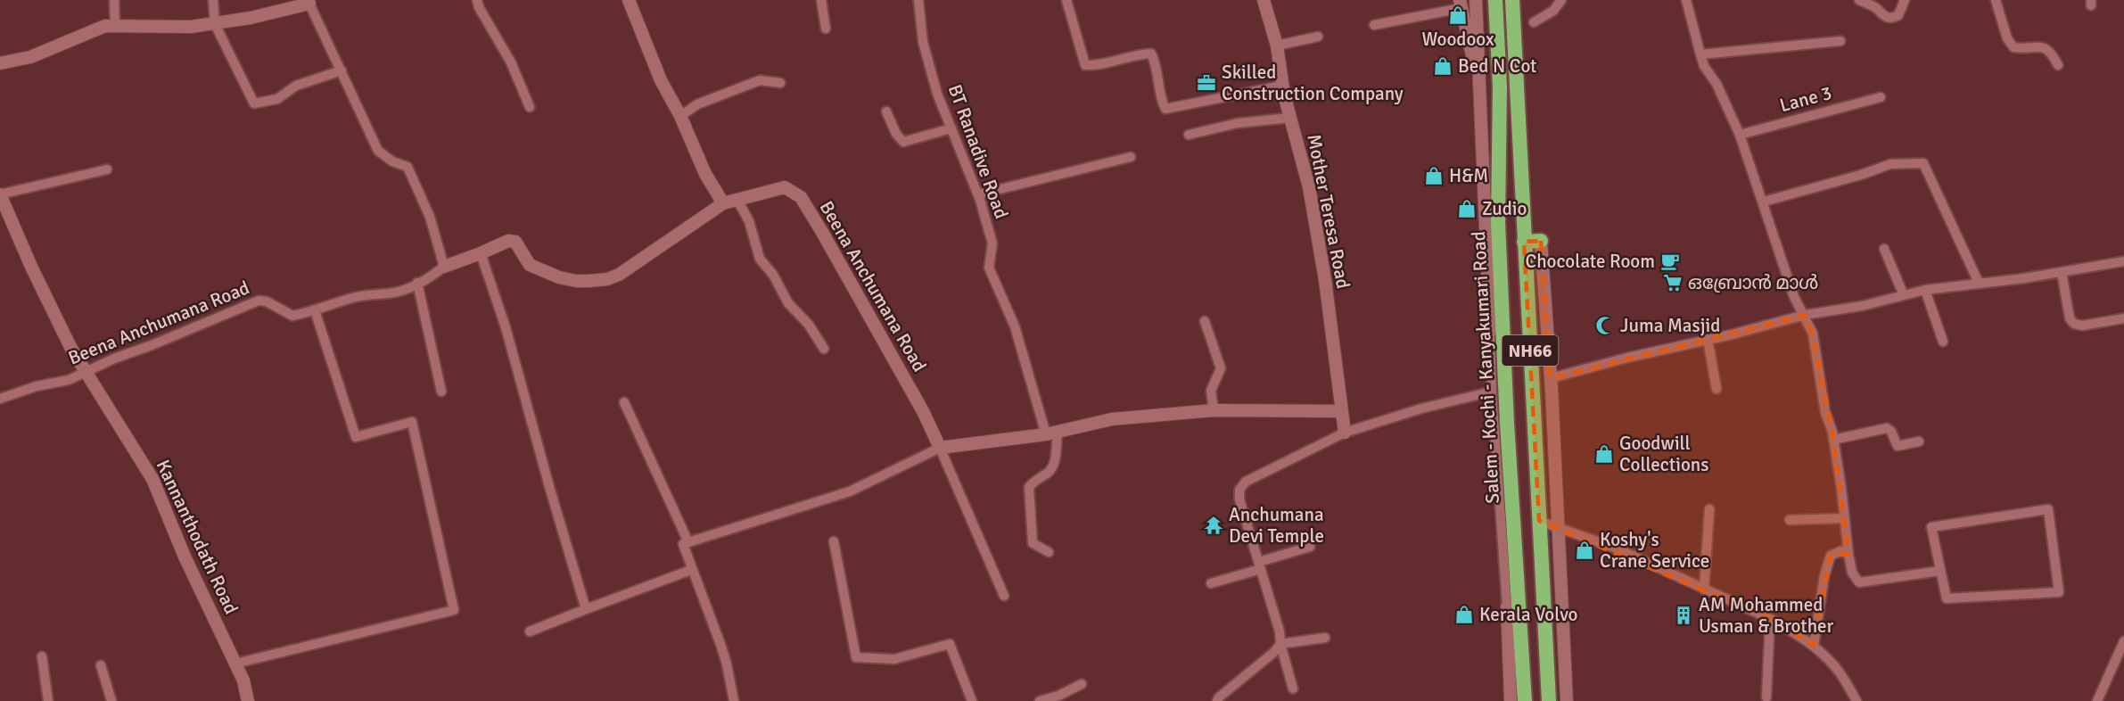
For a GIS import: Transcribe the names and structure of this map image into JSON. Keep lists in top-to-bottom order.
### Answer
{
  "streets": {
    "highway": ["NH66", "Salem - Kochi - Kanyakumari Road"],
    "street": [
      "Lane 3",
      "BT Ranadive Road",
      "Mother Teresa Road",
      "Beena Anchumana Road",
      "Kannanthodath Road"
    ]
  },
  "crossings": [
    ["Beena Anchumana Road", "Kannanthodath Road"]
  ],
  "places": {
    "shop": [
      "Woodoox",
      "Bed N Cot",
      "H&M",
      "Zudio",
      "Goodwill Collections",
      "Koshy's Crane Service",
      "Kerala Volvo"
    ],
    "office": ["Skilled Construction Company"],
    "cafe": ["Chocolate Room"],
    "supermarket": ["ഒബ്രോൻ മാൾ"],
    "mosque": ["Juma Masjid"],
    "temple": ["Anchumana Devi Temple"],
    "building": ["AM Mohammed Usman & Brother"]
  }
}
